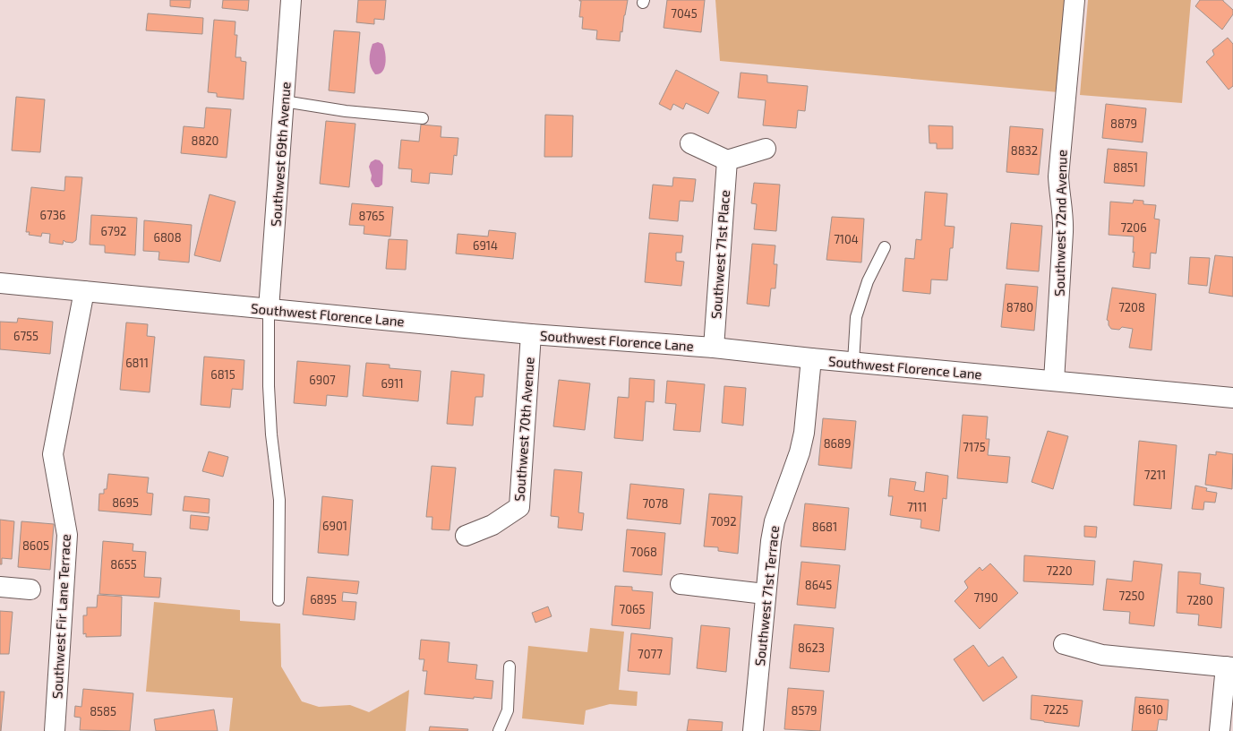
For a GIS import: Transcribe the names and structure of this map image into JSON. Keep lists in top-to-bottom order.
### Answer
{
  "streets": {
    "street": [
      "Southwest 69th Avenue",
      "Southwest 72nd Avenue",
      "Southwest 71st Place",
      "Southwest Florence Lane",
      "Southwest 70th Avenue",
      "Southwest 71st Terrace",
      "Southwest Fir Lane Terrace"
    ]
  },
  "crossings": [
    ["Southwest 69th Avenue", "Southwest Florence Lane"],
    ["Southwest 72nd Avenue", "Southwest Florence Lane"],
    ["Southwest 71st Place", "Southwest Florence Lane"],
    ["Southwest Florence Lane", "Southwest 70th Avenue"],
    ["Southwest Florence Lane", "Southwest 71st Terrace"],
    ["Southwest Florence Lane", "Southwest Fir Lane Terrace"]
  ],
  "house_numbers": [
    "7045",
    "8879",
    "8820",
    "8832",
    "8851",
    "6736",
    "8765",
    "7206",
    "6792",
    "6808",
    "7104",
    "6914",
    "8780",
    "7208",
    "6755",
    "6811",
    "6815",
    "6907",
    "6911",
    "8689",
    "7175",
    "7211",
    "8695",
    "7078",
    "7111",
    "7092",
    "6901",
    "8681",
    "8605",
    "7068",
    "8655",
    "7220",
    "8645",
    "7250",
    "7190",
    "6895",
    "7280",
    "7065",
    "8623",
    "7077",
    "7225",
    "8610",
    "8579",
    "8585"
  ]
}
